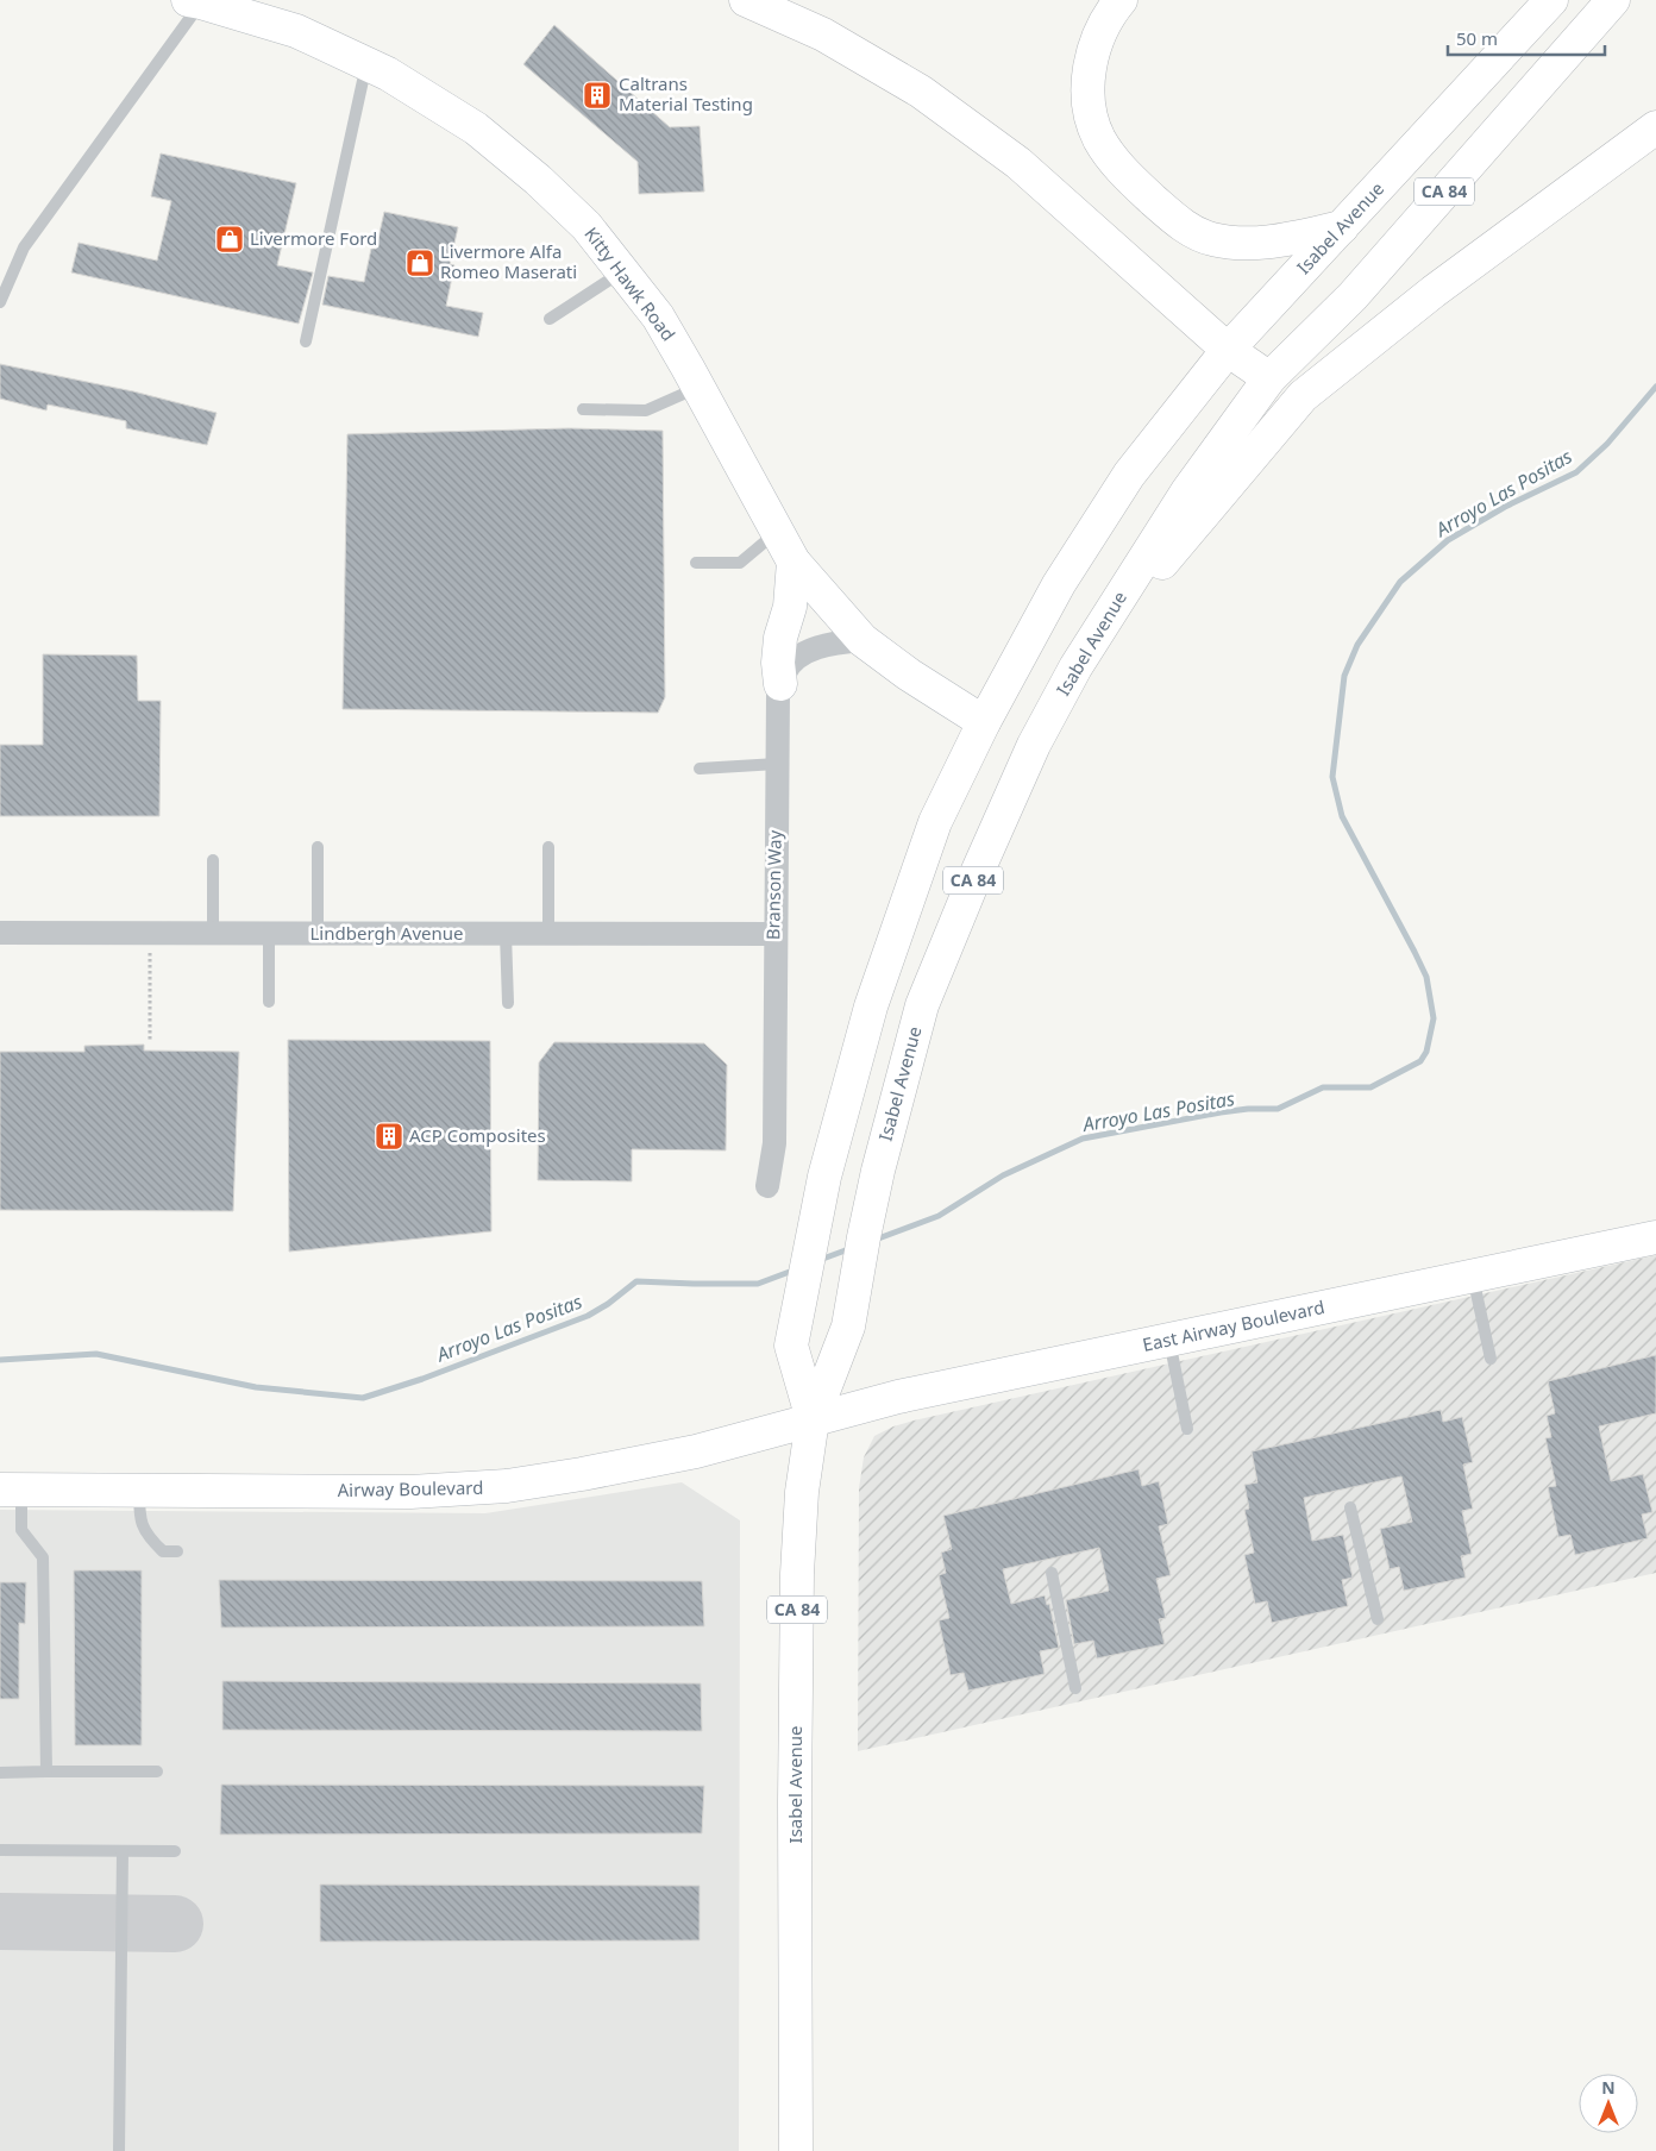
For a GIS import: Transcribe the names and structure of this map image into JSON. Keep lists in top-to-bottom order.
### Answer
{
  "streets": {
    "main road": [
      "CA 84",
      "Isabel Avenue",
      "Kitty Hawk Road",
      "East Airway Boulevard",
      "Airway Boulevard"
    ],
    "street": ["Branson Way", "Lindbergh Avenue"]
  },
  "crossings": [
    ["Isabel Avenue", "Kitty Hawk Road"],
    ["Isabel Avenue", "East Airway Boulevard"],
    ["Isabel Avenue", "Airway Boulevard"],
    ["Kitty Hawk Road", "Branson Way"],
    ["Branson Way", "Lindbergh Avenue"],
    ["East Airway Boulevard", "Airway Boulevard"]
  ],
  "water": ["Arroyo Las Positas"],
  "places": {
    "building": ["Caltrans Material Testing", "ACP Composites"],
    "shop": ["Livermore Ford", "Livermore Alfa Romeo Maserati"]
  },
  "scale_bar": "50 m",
  "north": "top"
}
